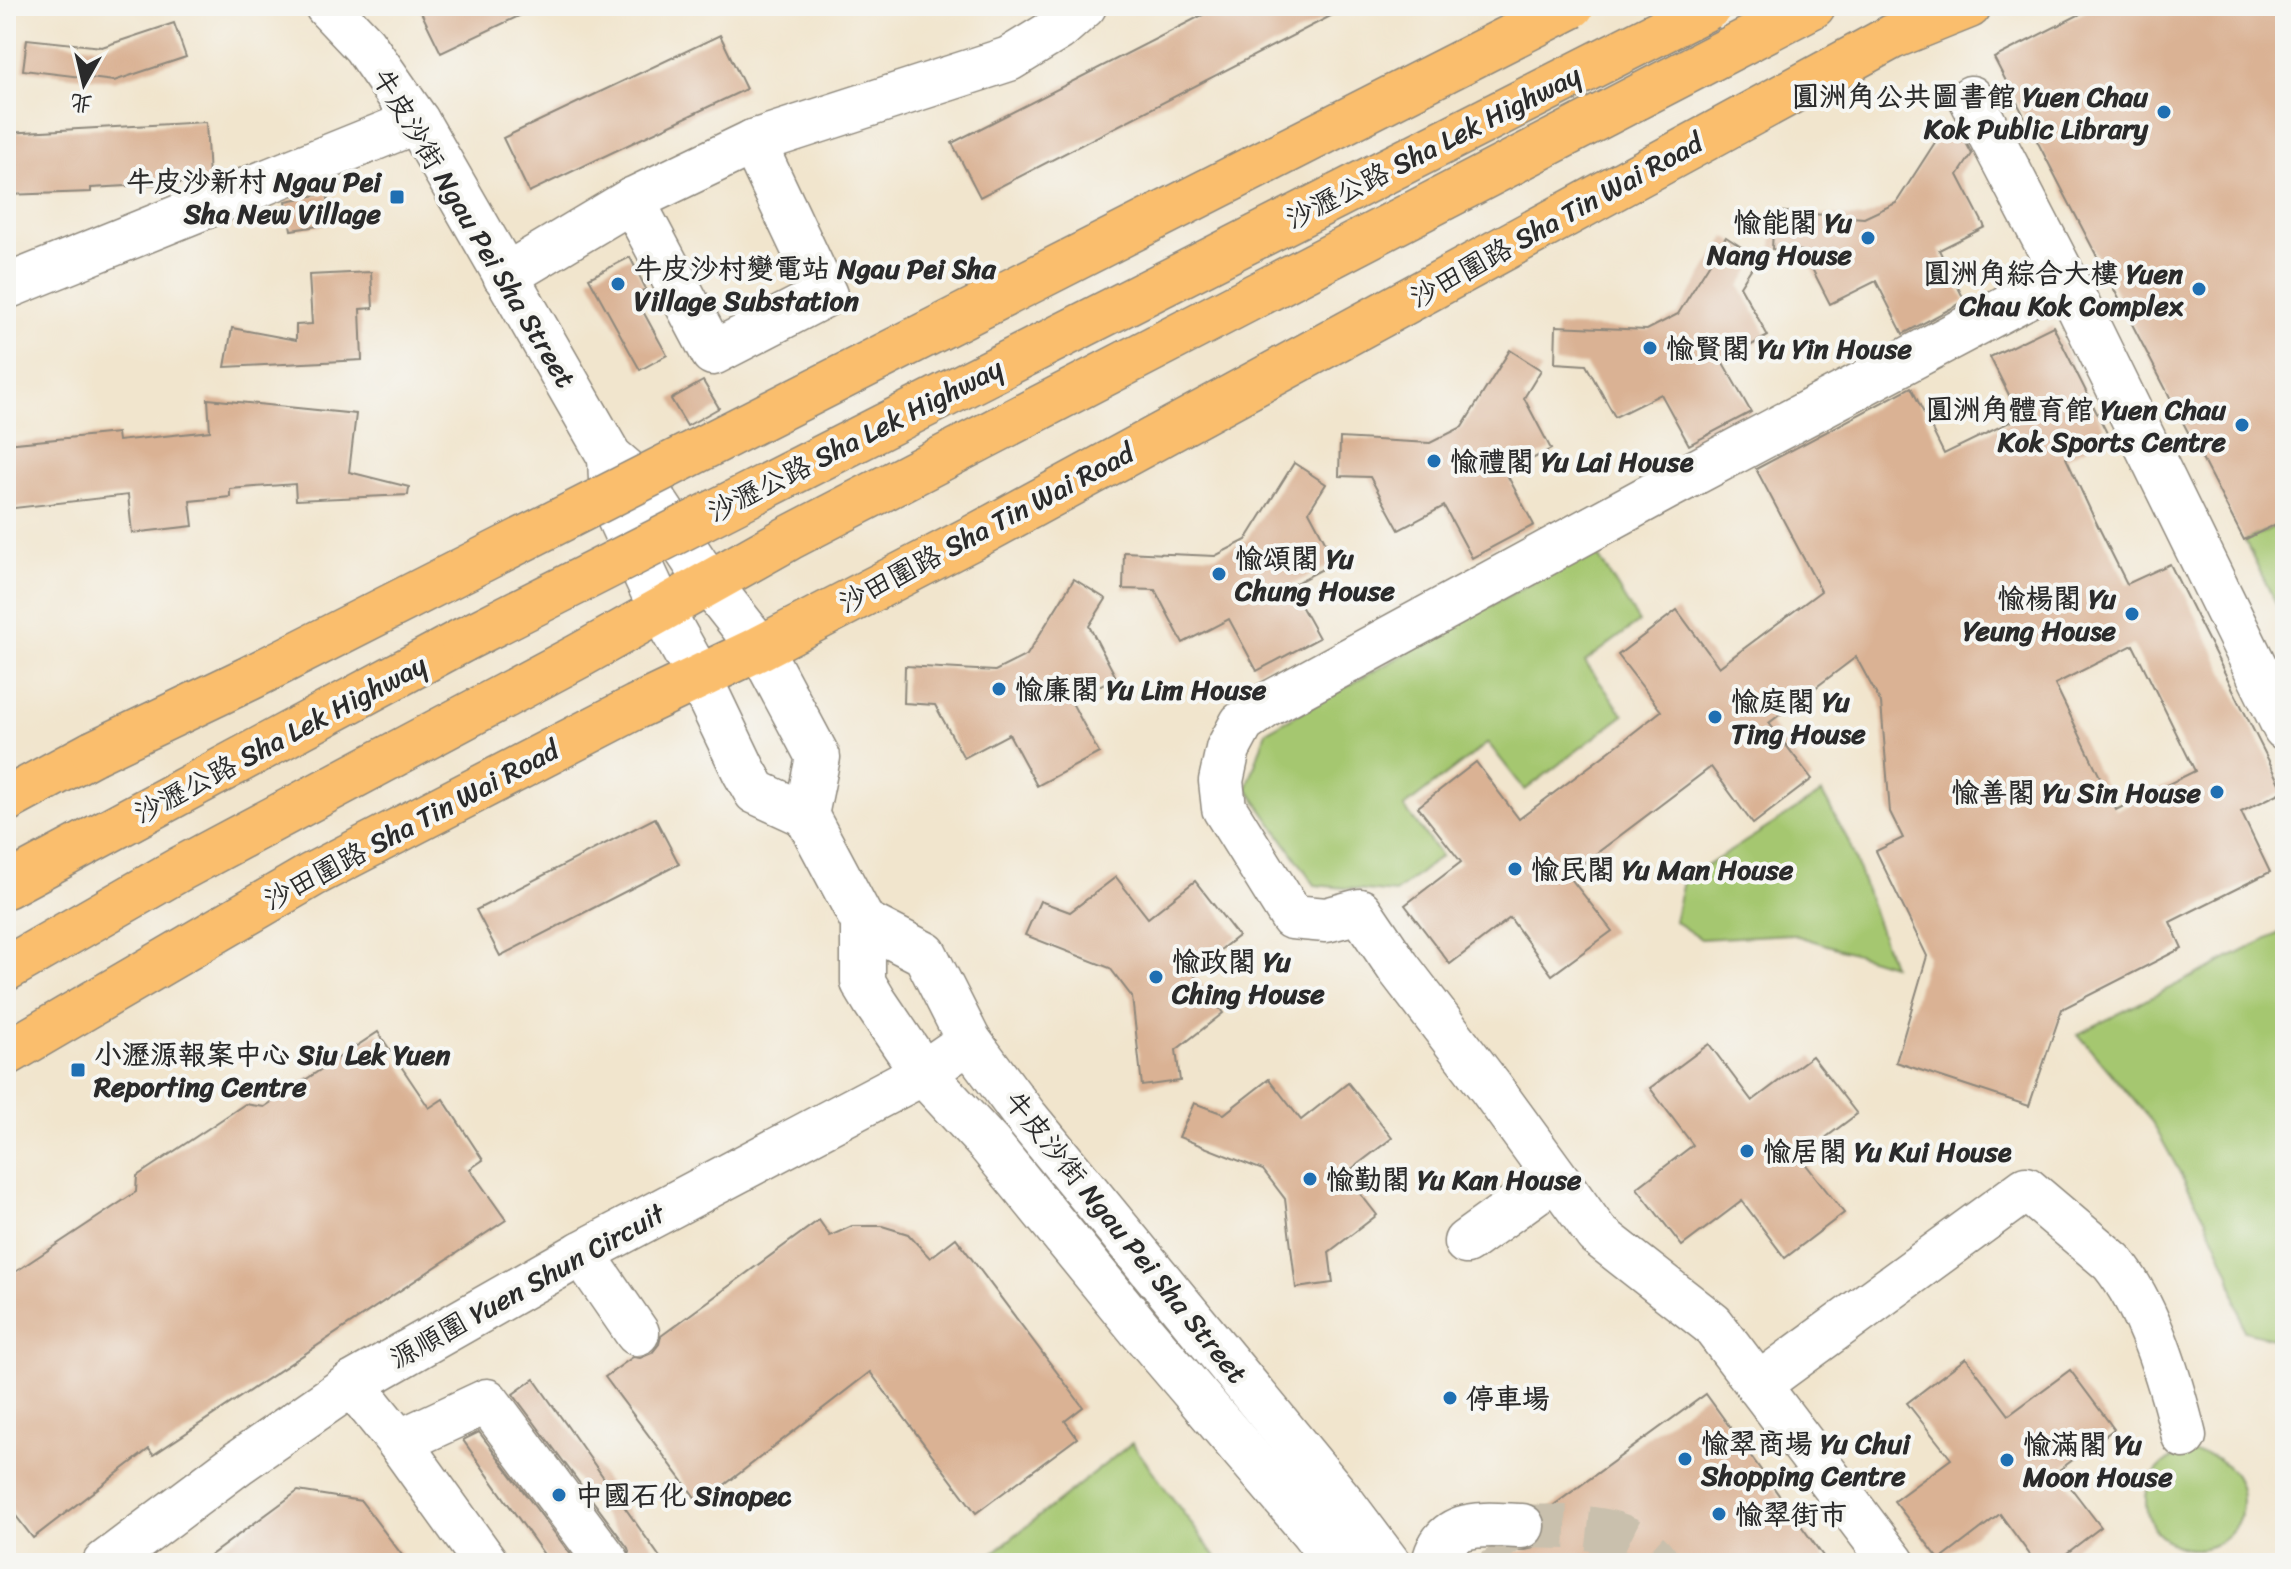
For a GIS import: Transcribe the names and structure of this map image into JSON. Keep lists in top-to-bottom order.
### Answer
{
  "streets": {
    "main road": ["沙瀝公路 Sha Lek Highway", "沙田圍路 Sha Tin Wai Road"],
    "street": ["牛皮沙街 Ngau Pei Sha Street", "源順圍 Yuen Shun Circuit"]
  },
  "crossings": [
    ["沙田圍路 Sha Tin Wai Road", "牛皮沙街 Ngau Pei Sha Street"],
    ["牛皮沙街 Ngau Pei Sha Street", "源順圍 Yuen Shun Circuit"]
  ],
  "places": {
    "other": [
      "圓洲角公共圖書館 Yuen Chau Kok Public Library",
      "愉能閣 Yu Nang House",
      "牛皮沙村變電站 Ngau Pei Sha Village Substation",
      "圓洲角綜合大樓 Yuen Chau Kok Complex",
      "愉賢閣 Yu Yin House",
      "圓洲角體育館 Yuen Chau Kok Sports Centre",
      "愉禮閣 Yu Lai House",
      "愉頌閣 Yu Chung House",
      "愉楊閣 Yu Yeung House",
      "愉廉閣 Yu Lim House",
      "愉庭閣 Yu Ting House",
      "愉善閣 Yu Sin House",
      "愉民閣 Yu Man House",
      "愉政閣 Yu Ching House",
      "愉居閣 Yu Kui House",
      "愉勤閣 Yu Kan House",
      "停車場",
      "愉翠商場 Yu Chui Shopping Centre",
      "愉滿閣 Yu Moon House",
      "中國石化 Sinopec",
      "愉翠街市"
    ],
    "transit": ["牛皮沙新村 Ngau Pei Sha New Village", "小瀝源報案中心 Siu Lek Yuen Reporting Centre"]
  },
  "north": "bottom"
}
